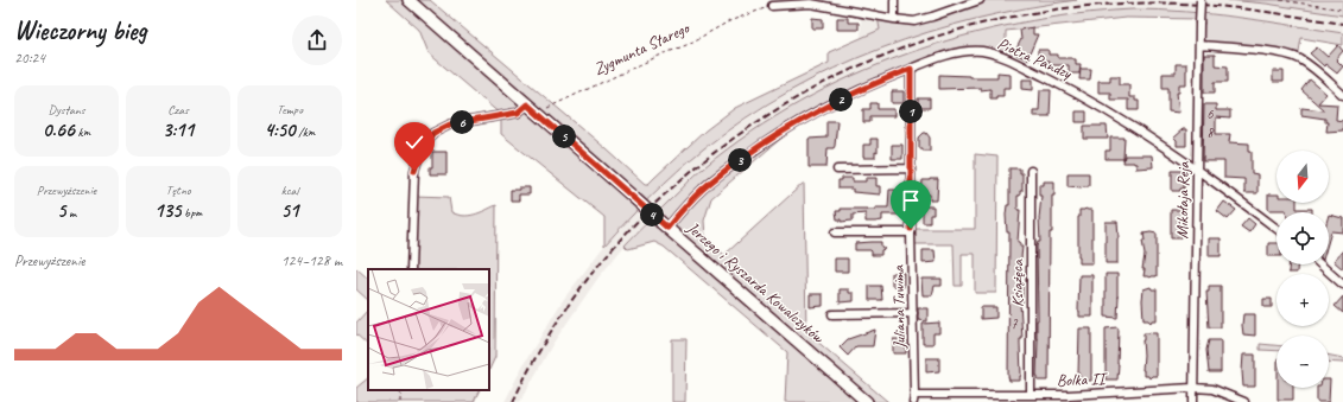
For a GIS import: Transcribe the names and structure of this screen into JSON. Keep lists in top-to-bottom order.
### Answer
{
  "streets": {
    "main road": ["Jerzego i Ryszarda Kowalczyków"],
    "street": [
      "Piotra Pandzy",
      "Mikołaja Reja",
      "Książęca",
      "Juliana Tuwima",
      "Bolka II"
    ],
    "path": ["Zygmunta Starego"]
  },
  "crossings": [
    ["Zygmunta Starego", "Jerzego i Ryszarda Kowalczyków"],
    ["Piotra Pandzy", "Mikołaja Reja"],
    ["Piotra Pandzy", "Jerzego i Ryszarda Kowalczyków"],
    ["Piotra Pandzy", "Juliana Tuwima"],
    ["Mikołaja Reja", "Bolka II"],
    ["Książęca", "Bolka II"],
    ["Juliana Tuwima", "Bolka II"]
  ],
  "house_numbers": ["6", "8", "7"],
  "north": "bottom",
  "page": {
    "heading": ["Wieczorny bieg", "20:24"],
    "stats": [
      ["Dystans", "0.66 km"],
      ["Czas", "3:11"],
      ["Tempo", "4:50 /km"],
      ["Przewyższenie", "5 m"],
      ["Tętno", "135 bpm"],
      ["kcal", "51"]
    ],
    "pins": [
      "2",
      "1",
      "6",
      "5",
      "3",
      "4"
    ],
    "map_buttons": ["+", "−"],
    "chart": ["Przewyższenie", "124–128 m"]
  }
}
